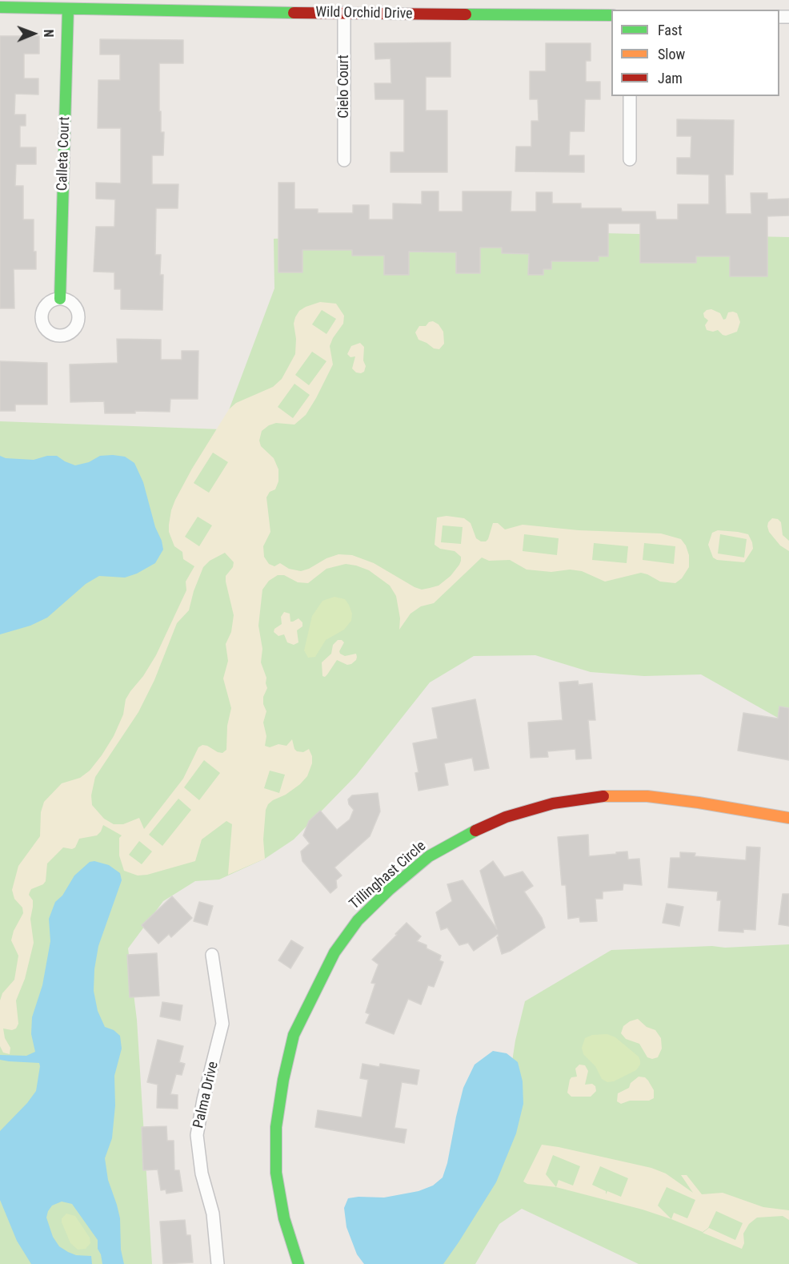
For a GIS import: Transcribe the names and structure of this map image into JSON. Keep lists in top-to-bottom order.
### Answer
{
  "streets": {
    "street": [
      "Wild Orchid Drive",
      "Cielo Court",
      "Calleta Court",
      "Tillinghast Circle",
      "Palma Drive"
    ]
  },
  "crossings": [
    ["Wild Orchid Drive", "Cielo Court"],
    ["Wild Orchid Drive", "Calleta Court"]
  ],
  "legend": ["Fast", "Slow", "Jam"],
  "north": "right"
}
